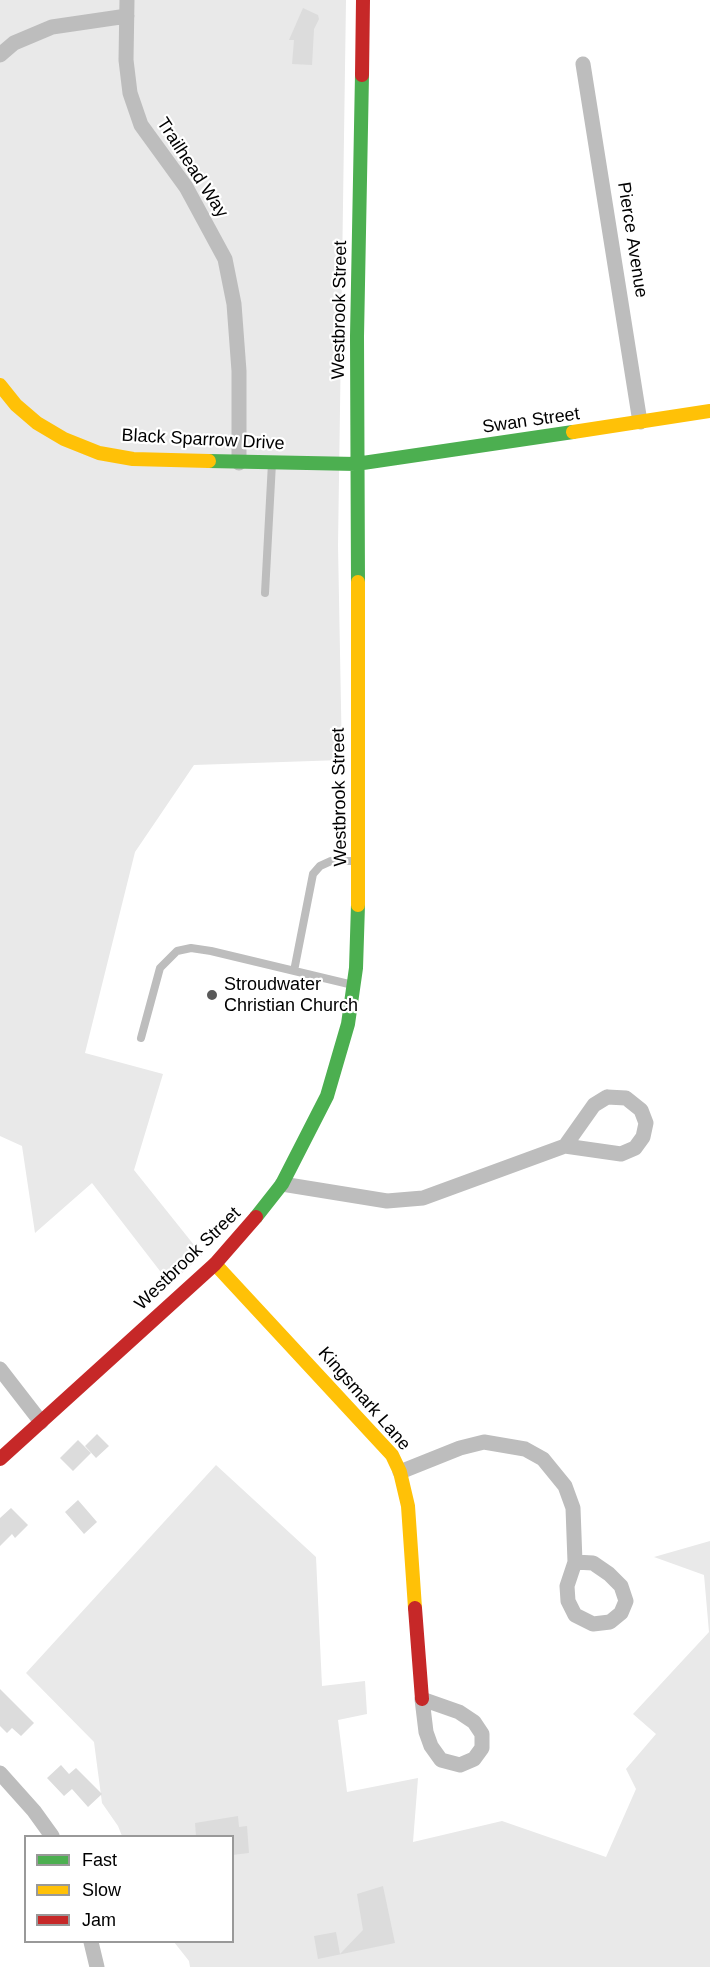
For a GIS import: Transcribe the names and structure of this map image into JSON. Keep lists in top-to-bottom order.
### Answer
{
  "streets": {
    "main road": [
      "Westbrook Street",
      "Swan Street",
      "Black Sparrow Drive",
      "Kingsmark Lane"
    ],
    "street": ["Trailhead Way", "Pierce Avenue"]
  },
  "crossings": [
    ["Trailhead Way", "Black Sparrow Drive"],
    ["Pierce Avenue", "Swan Street"],
    ["Westbrook Street", "Swan Street"],
    ["Westbrook Street", "Black Sparrow Drive"],
    ["Westbrook Street", "Kingsmark Lane"],
    ["Swan Street", "Black Sparrow Drive"]
  ],
  "places": ["Stroudwater Christian Church"],
  "legend": ["Fast", "Slow", "Jam"]
}
